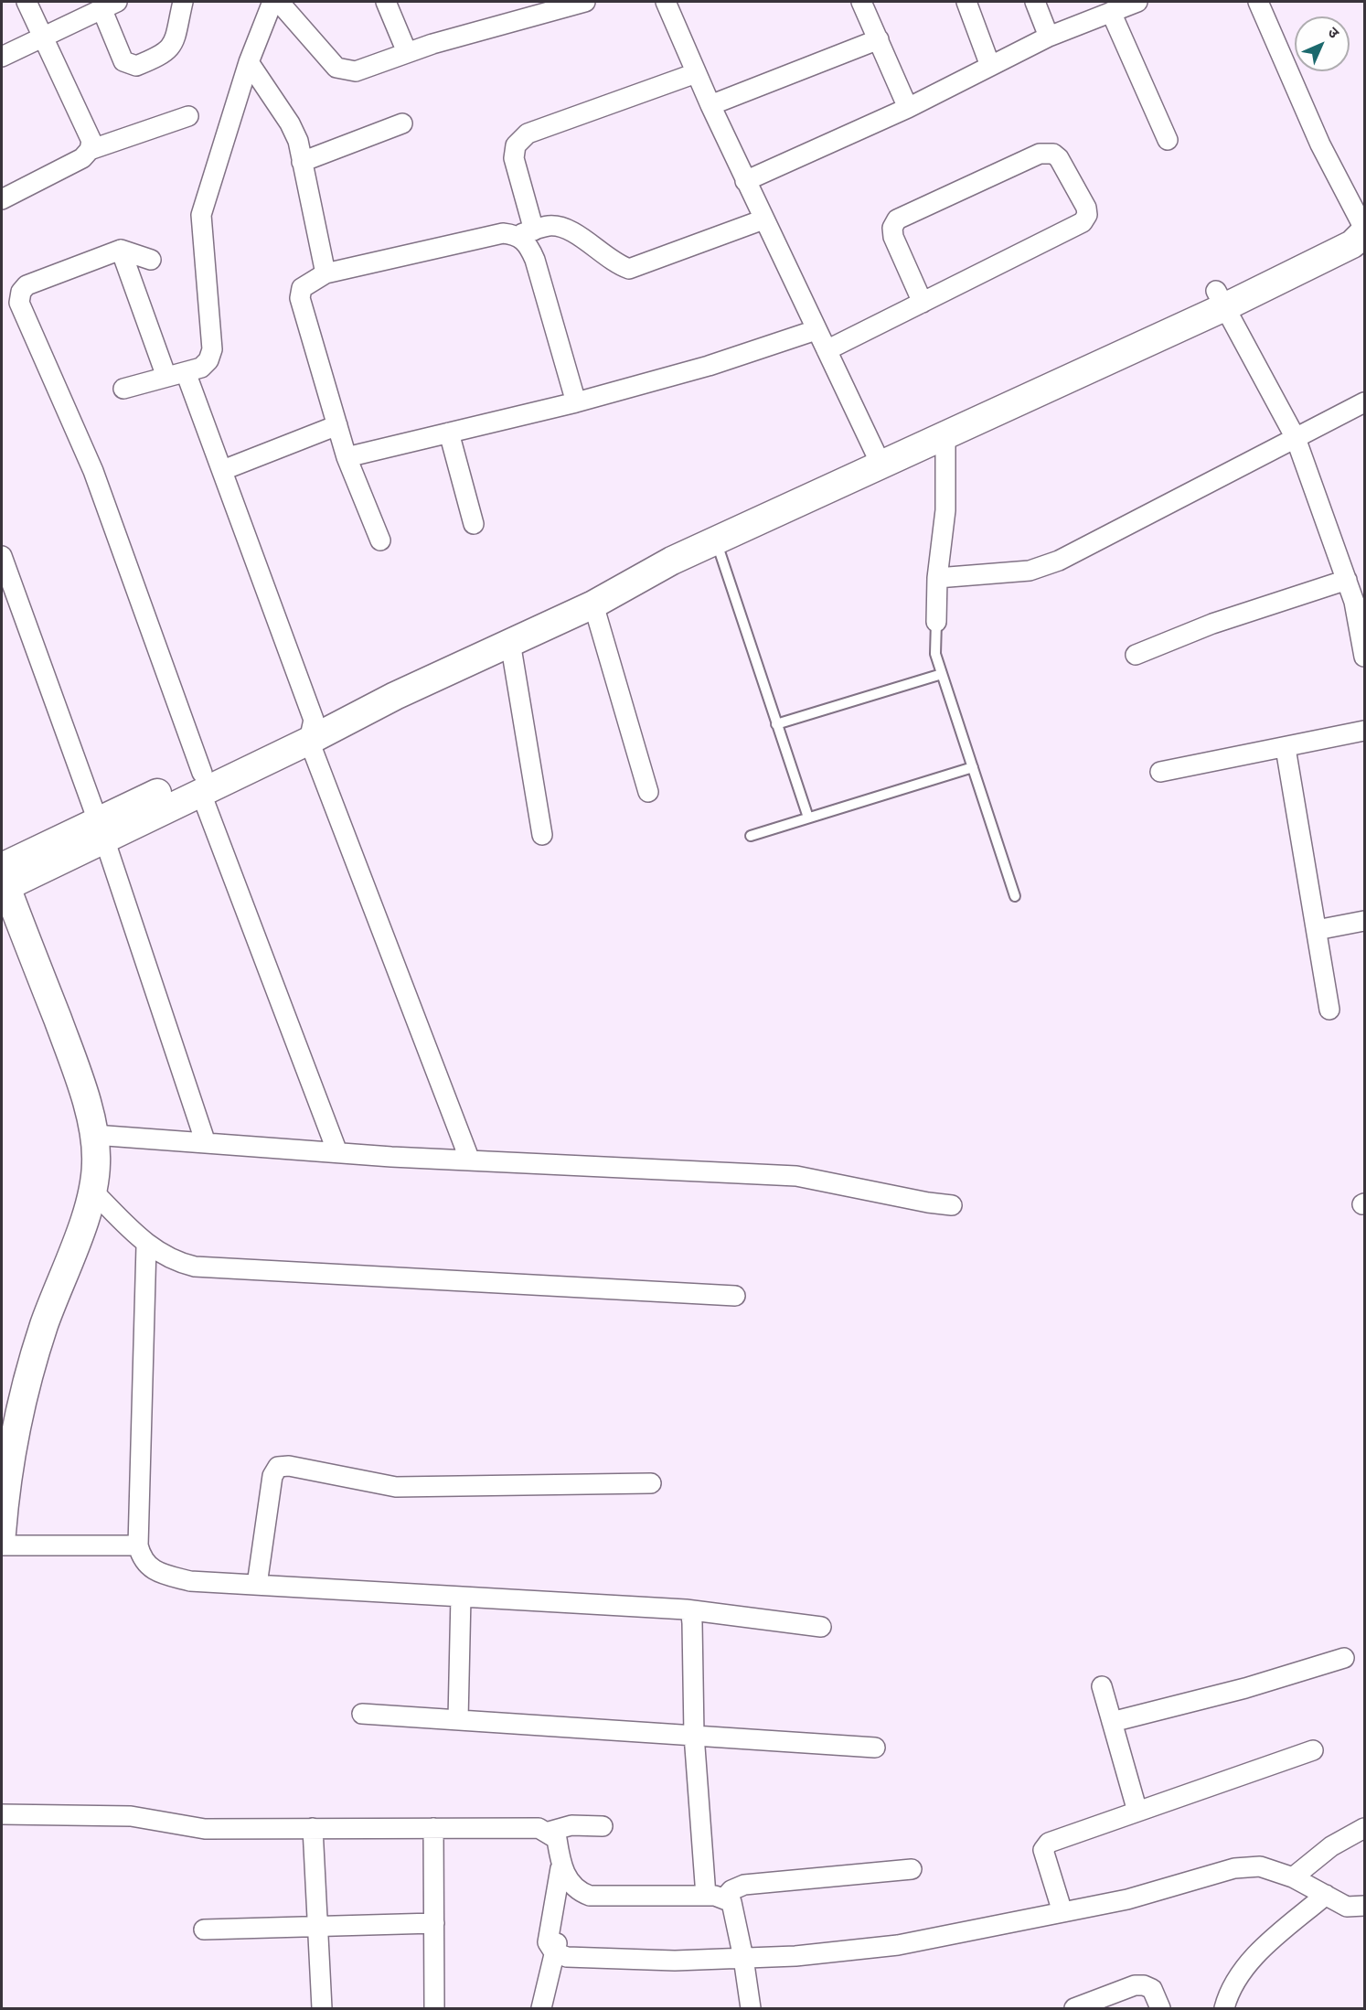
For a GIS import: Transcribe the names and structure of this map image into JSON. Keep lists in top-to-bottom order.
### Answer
{
  "north": "top right"
}
